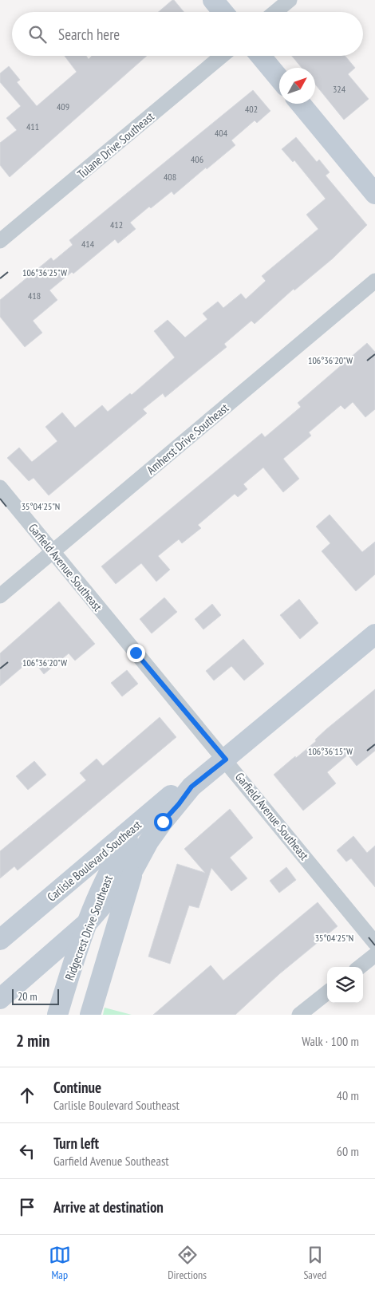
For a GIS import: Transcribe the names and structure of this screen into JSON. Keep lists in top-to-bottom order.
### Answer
{
  "streets": {
    "street": [
      "Tulane Drive Southeast",
      "Amherst Drive Southeast",
      "Garfield Avenue Southeast",
      "Carlisle Boulevard Southeast",
      "Ridgecrest Drive Southeast"
    ]
  },
  "crossings": [
    ["Amherst Drive Southeast", "Garfield Avenue Southeast"],
    ["Garfield Avenue Southeast", "Carlisle Boulevard Southeast"],
    ["Carlisle Boulevard Southeast", "Ridgecrest Drive Southeast"]
  ],
  "house_numbers": [
    "324",
    "409",
    "402",
    "411",
    "404",
    "406",
    "408",
    "412",
    "414",
    "418"
  ],
  "scale_bar": "20 m",
  "north": "top right",
  "page": {
    "search": "Search here",
    "scale": "20 m",
    "heading": ["2 min", "Walk · 100 m"],
    "list": [
      ["Continue", "Carlisle Boulevard Southeast", "40 m"],
      ["Turn left", "Garfield Avenue Southeast", "60 m"],
      "Arrive at destination"
    ],
    "nav": ["Map", "Directions", "Saved"]
  },
  "coordinates": [
    "106°36'25\"W",
    "106°36'20\"W",
    "35°04'25\"N",
    "106°36'15\"W"
  ]
}
